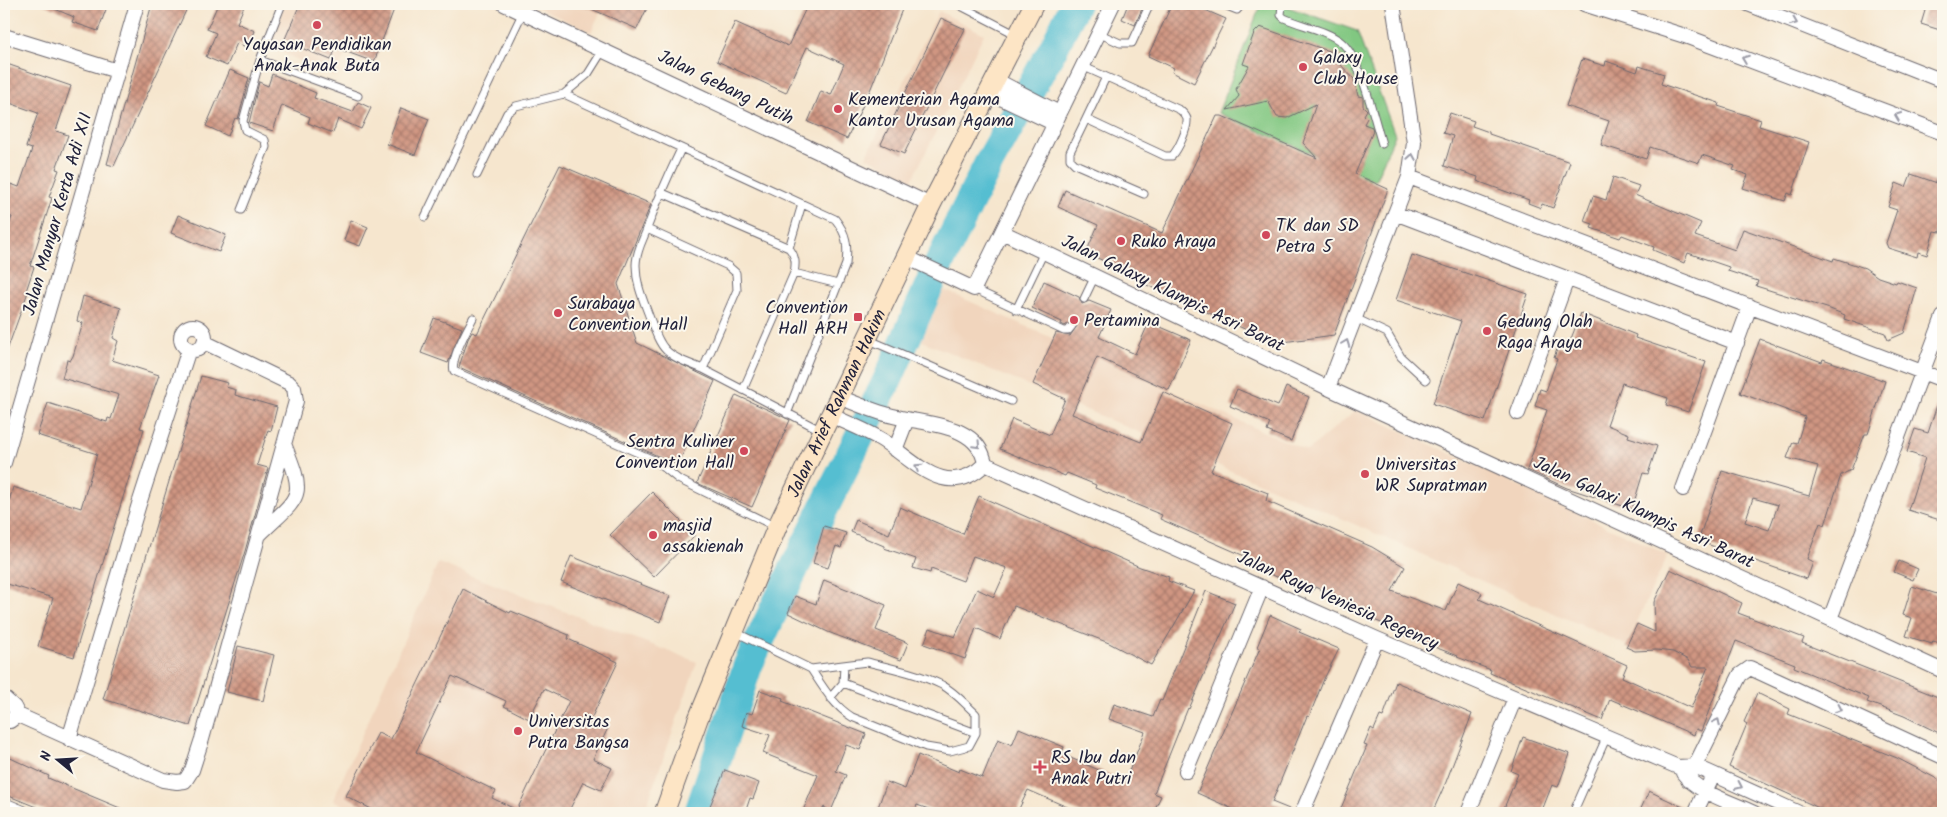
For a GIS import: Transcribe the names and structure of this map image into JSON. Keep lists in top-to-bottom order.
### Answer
{
  "streets": {
    "main road": ["Jalan Arief Rahman Hakim"],
    "street": [
      "Jalan Gebang Putih",
      "Jalan Manyar Kerta Adi XII",
      "Jalan Galaxy Klampis Asri Barat",
      "Jalan Galaxi Klampis Asri Barat",
      "Jalan Raya Veniesia Regency"
    ]
  },
  "crossings": [
    ["Jalan Gebang Putih", "Jalan Arief Rahman Hakim"],
    ["Jalan Galaxy Klampis Asri Barat", "Jalan Galaxi Klampis Asri Barat"]
  ],
  "places": {
    "other": [
      "Yayasan Pendidikan Anak-Anak Buta",
      "Galaxy Club House",
      "Kementerian Agama Kantor Urusan Agama",
      "TK dan SD Petra 5",
      "Ruko Araya",
      "Surabaya Convention Hall",
      "Pertamina",
      "Gedung Olah Raga Araya",
      "Sentra Kuliner Convention Hall",
      "Universitas WR Supratman",
      "masjid assakienah",
      "Universitas Putra Bangsa"
    ],
    "transit": ["Convention Hall ARH"],
    "health": ["RS Ibu dan Anak Putri"]
  },
  "north": "left"
}
